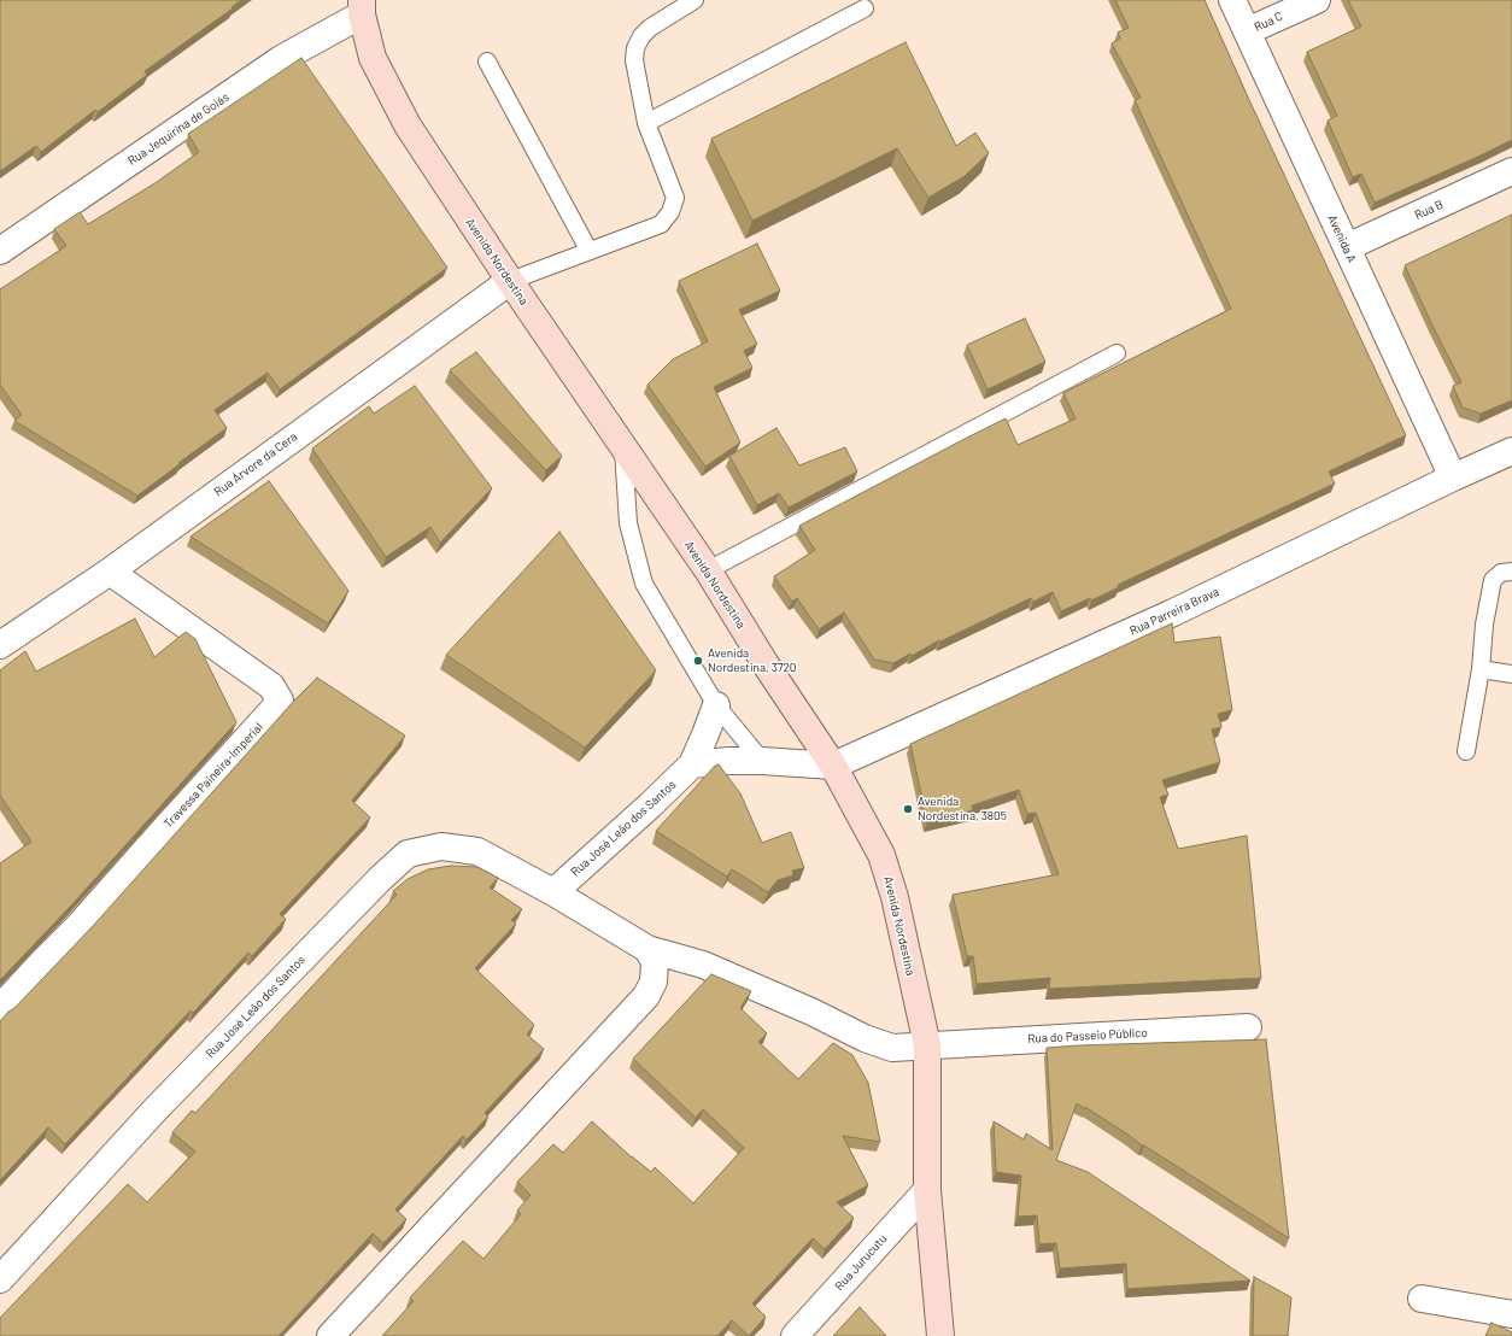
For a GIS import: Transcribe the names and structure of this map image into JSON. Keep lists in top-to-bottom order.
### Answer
{
  "streets": {
    "main road": ["Avenida Nordestina"],
    "street": [
      "Rua C",
      "Rua Jequirina de Goiás",
      "Rua B",
      "Avenida A",
      "Rua Árvore da Cera",
      "Rua Parreira Brava",
      "Travessa Paineira-Imperial",
      "Rua José Leão dos Santos",
      "Rua do Passeio Público",
      "Rua Jurucutu"
    ]
  },
  "crossings": [
    ["Rua C", "Avenida A"],
    ["Rua Jequirina de Goiás", "Avenida Nordestina"],
    ["Rua B", "Avenida A"],
    ["Avenida A", "Rua Parreira Brava"],
    ["Avenida Nordestina", "Rua Árvore da Cera"],
    ["Avenida Nordestina", "Rua Parreira Brava"],
    ["Avenida Nordestina", "Rua do Passeio Público"],
    ["Avenida Nordestina", "Rua Jurucutu"],
    ["Rua Árvore da Cera", "Travessa Paineira-Imperial"],
    ["Rua José Leão dos Santos", "Rua do Passeio Público"]
  ],
  "places": ["Avenida Nordestina, 3720", "Avenida Nordestina, 3805"]
}
